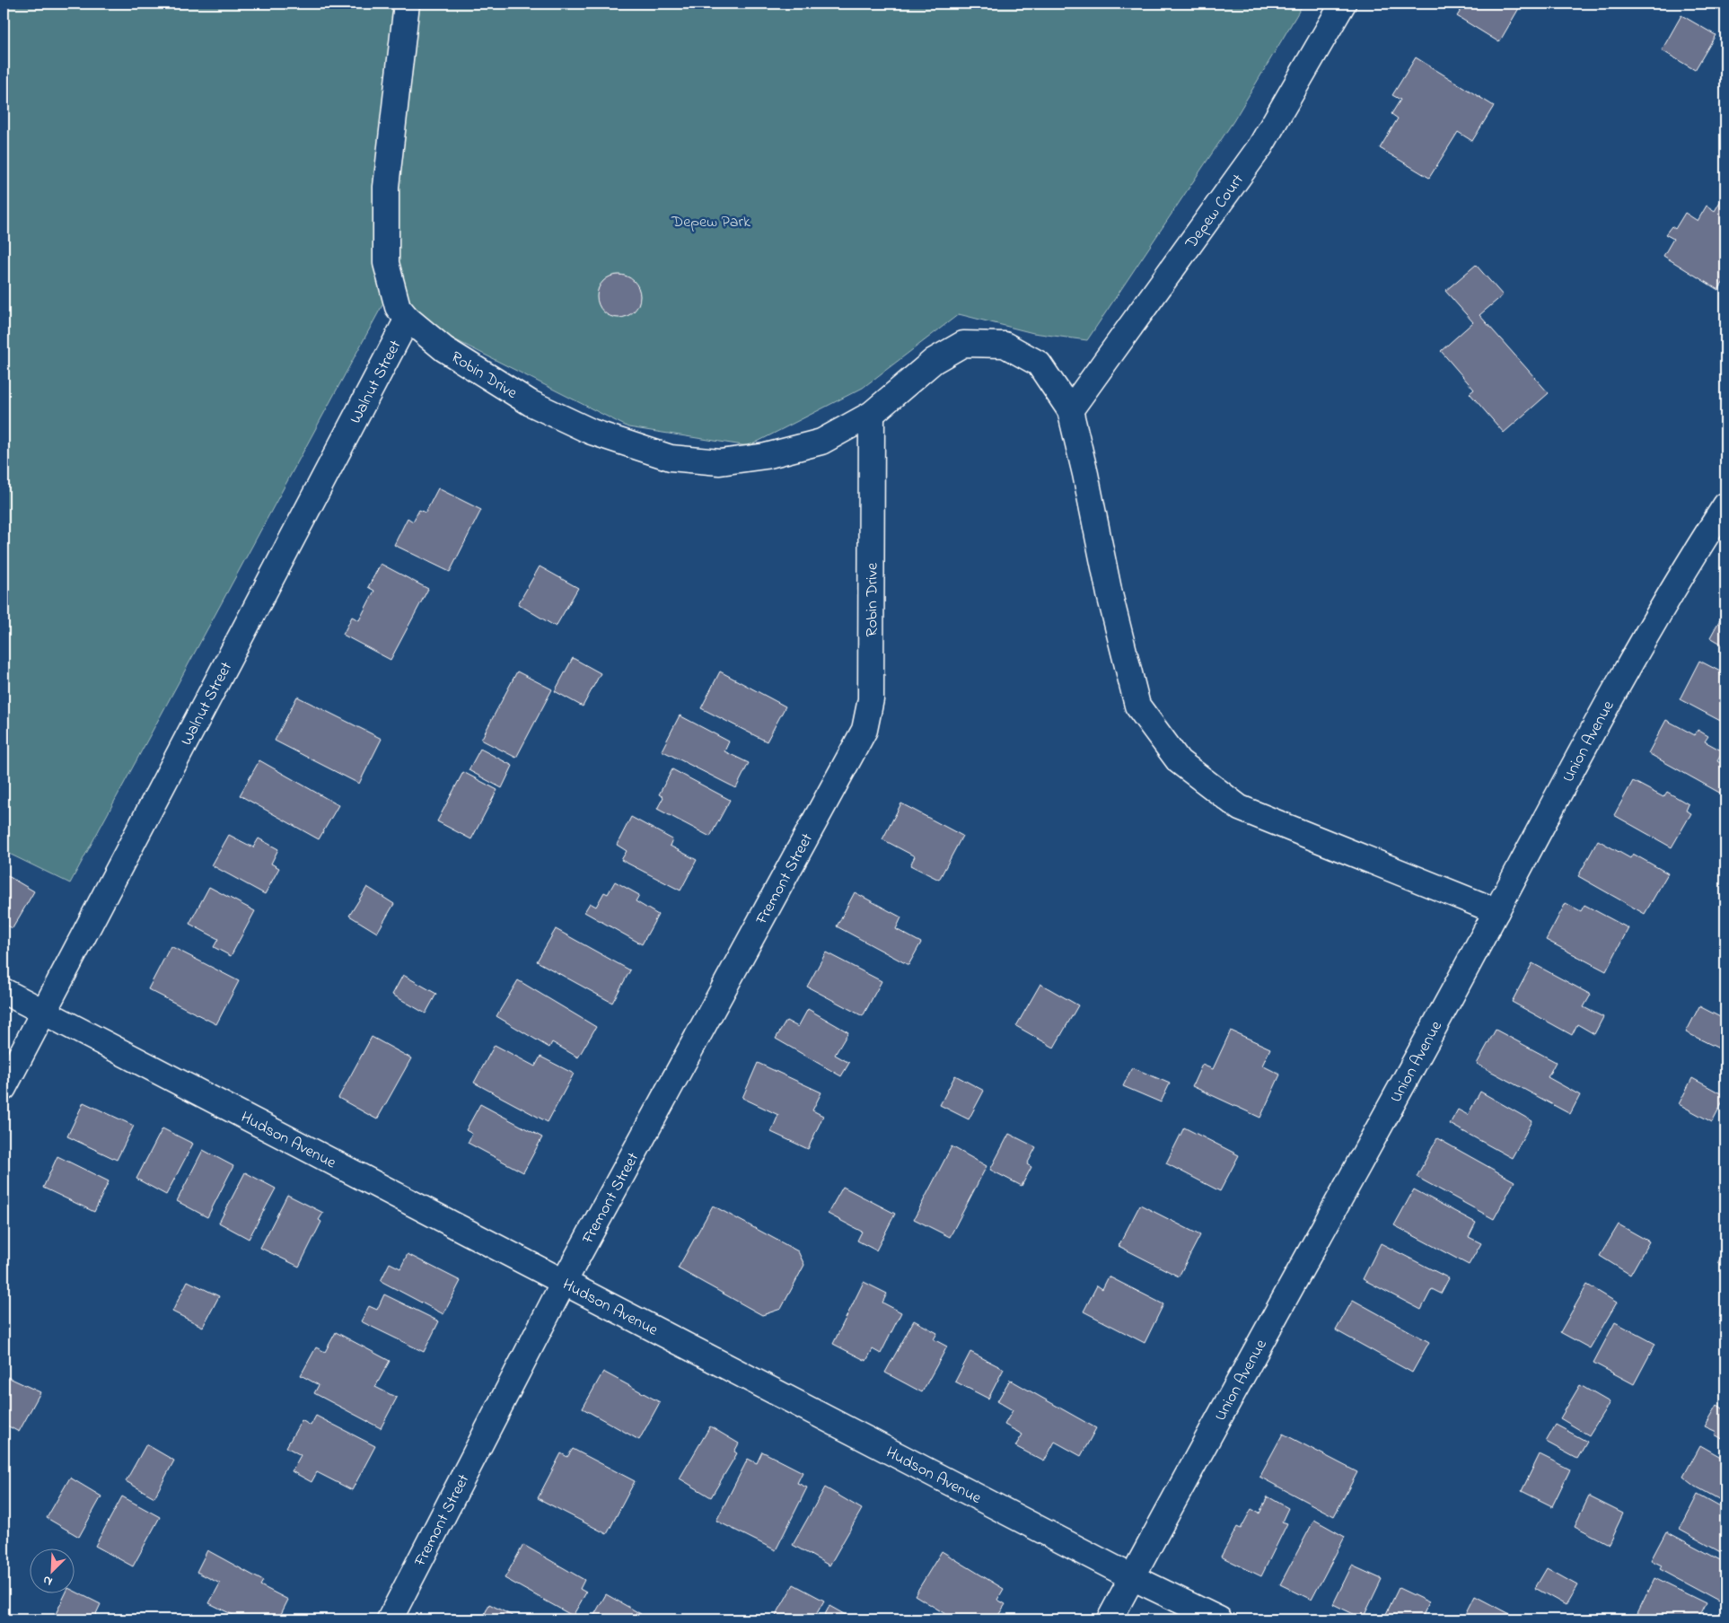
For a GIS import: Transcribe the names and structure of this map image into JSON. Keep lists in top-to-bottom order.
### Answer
{
  "streets": {
    "street": [
      "Depew Court",
      "Robin Drive",
      "Walnut Street",
      "Union Avenue",
      "Fremont Street",
      "Hudson Avenue"
    ]
  },
  "crossings": [
    ["Depew Court", "Robin Drive"],
    ["Robin Drive", "Walnut Street"],
    ["Robin Drive", "Fremont Street"],
    ["Walnut Street", "Hudson Avenue"],
    ["Union Avenue", "Hudson Avenue"],
    ["Fremont Street", "Hudson Avenue"]
  ],
  "parks": ["Depew Park"],
  "north": "bottom left"
}
